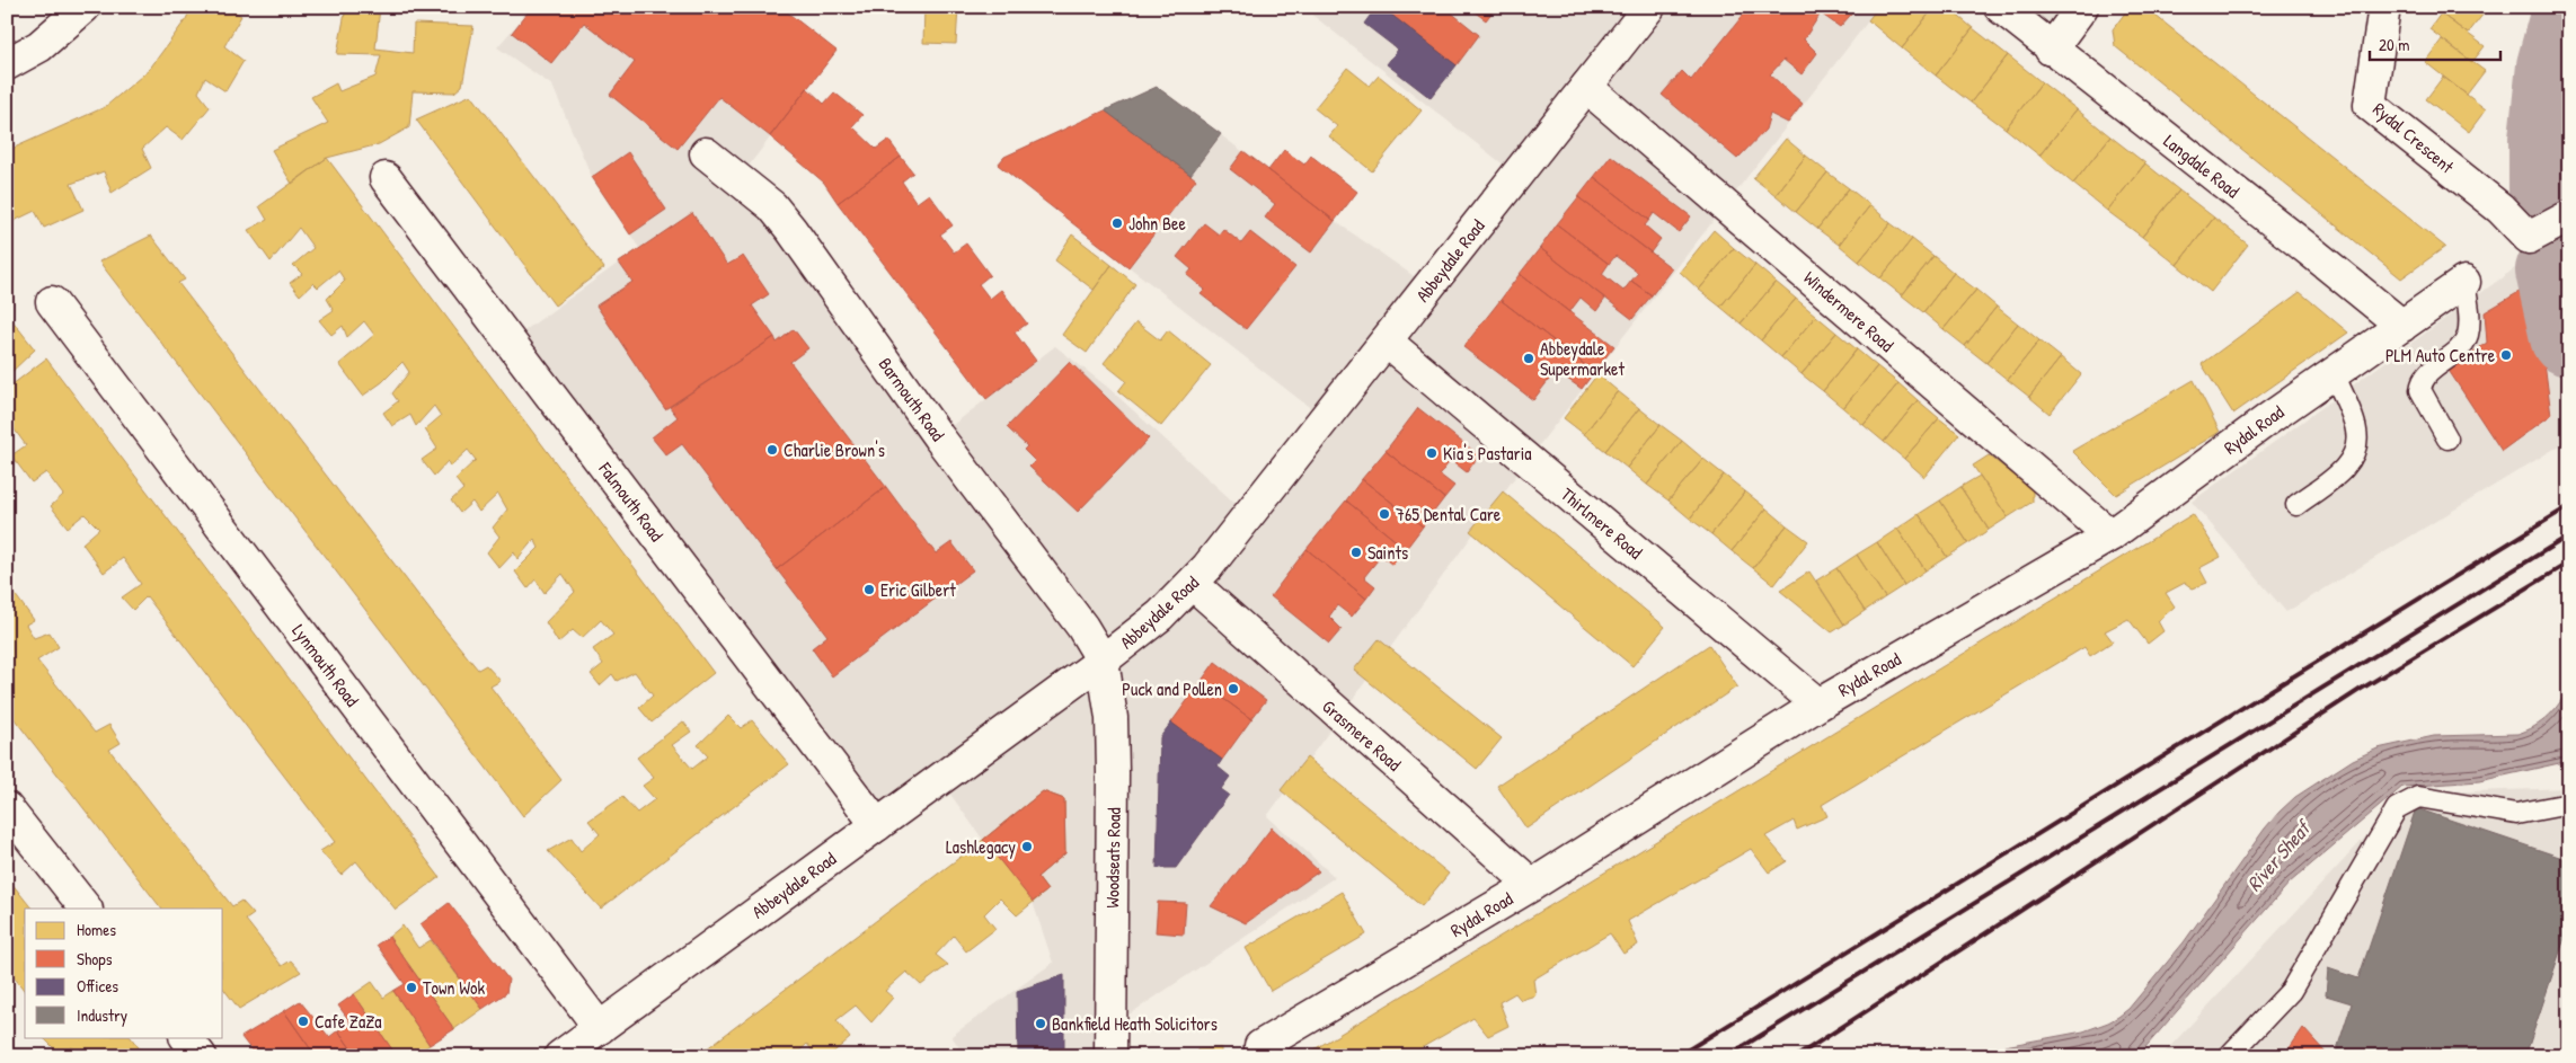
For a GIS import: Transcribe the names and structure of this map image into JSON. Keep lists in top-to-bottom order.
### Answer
{
  "streets": {
    "street": [
      "Rydal Crescent",
      "Langdale Road",
      "Abbeydale Road",
      "Windermere Road",
      "Barmouth Road",
      "Rydal Road",
      "Falmouth Road",
      "Thirlmere Road",
      "Lynmouth Road",
      "Grasmere Road",
      "Woodseats Road"
    ]
  },
  "crossings": [
    ["Langdale Road", "Rydal Road"],
    ["Abbeydale Road", "Windermere Road"],
    ["Abbeydale Road", "Barmouth Road"],
    ["Abbeydale Road", "Falmouth Road"],
    ["Abbeydale Road", "Thirlmere Road"],
    ["Abbeydale Road", "Lynmouth Road"],
    ["Abbeydale Road", "Grasmere Road"],
    ["Abbeydale Road", "Woodseats Road"],
    ["Windermere Road", "Rydal Road"],
    ["Barmouth Road", "Woodseats Road"],
    ["Rydal Road", "Thirlmere Road"],
    ["Rydal Road", "Grasmere Road"]
  ],
  "water": ["River Sheaf"],
  "places": [
    "John Bee",
    "PLM Auto Centre",
    "Abbeydale Supermarket",
    "Charlie Brown's",
    "Kia's Pastaria",
    "765 Dental Care",
    "Saints",
    "Eric Gilbert",
    "Puck and Pollen",
    "Lashlegacy",
    "Town Wok",
    "Cafe ZaZa",
    "Bankfield Heath Solicitors"
  ],
  "legend": [
    "Homes",
    "Shops",
    "Offices",
    "Industry"
  ],
  "scale_bar": "20 m"
}
